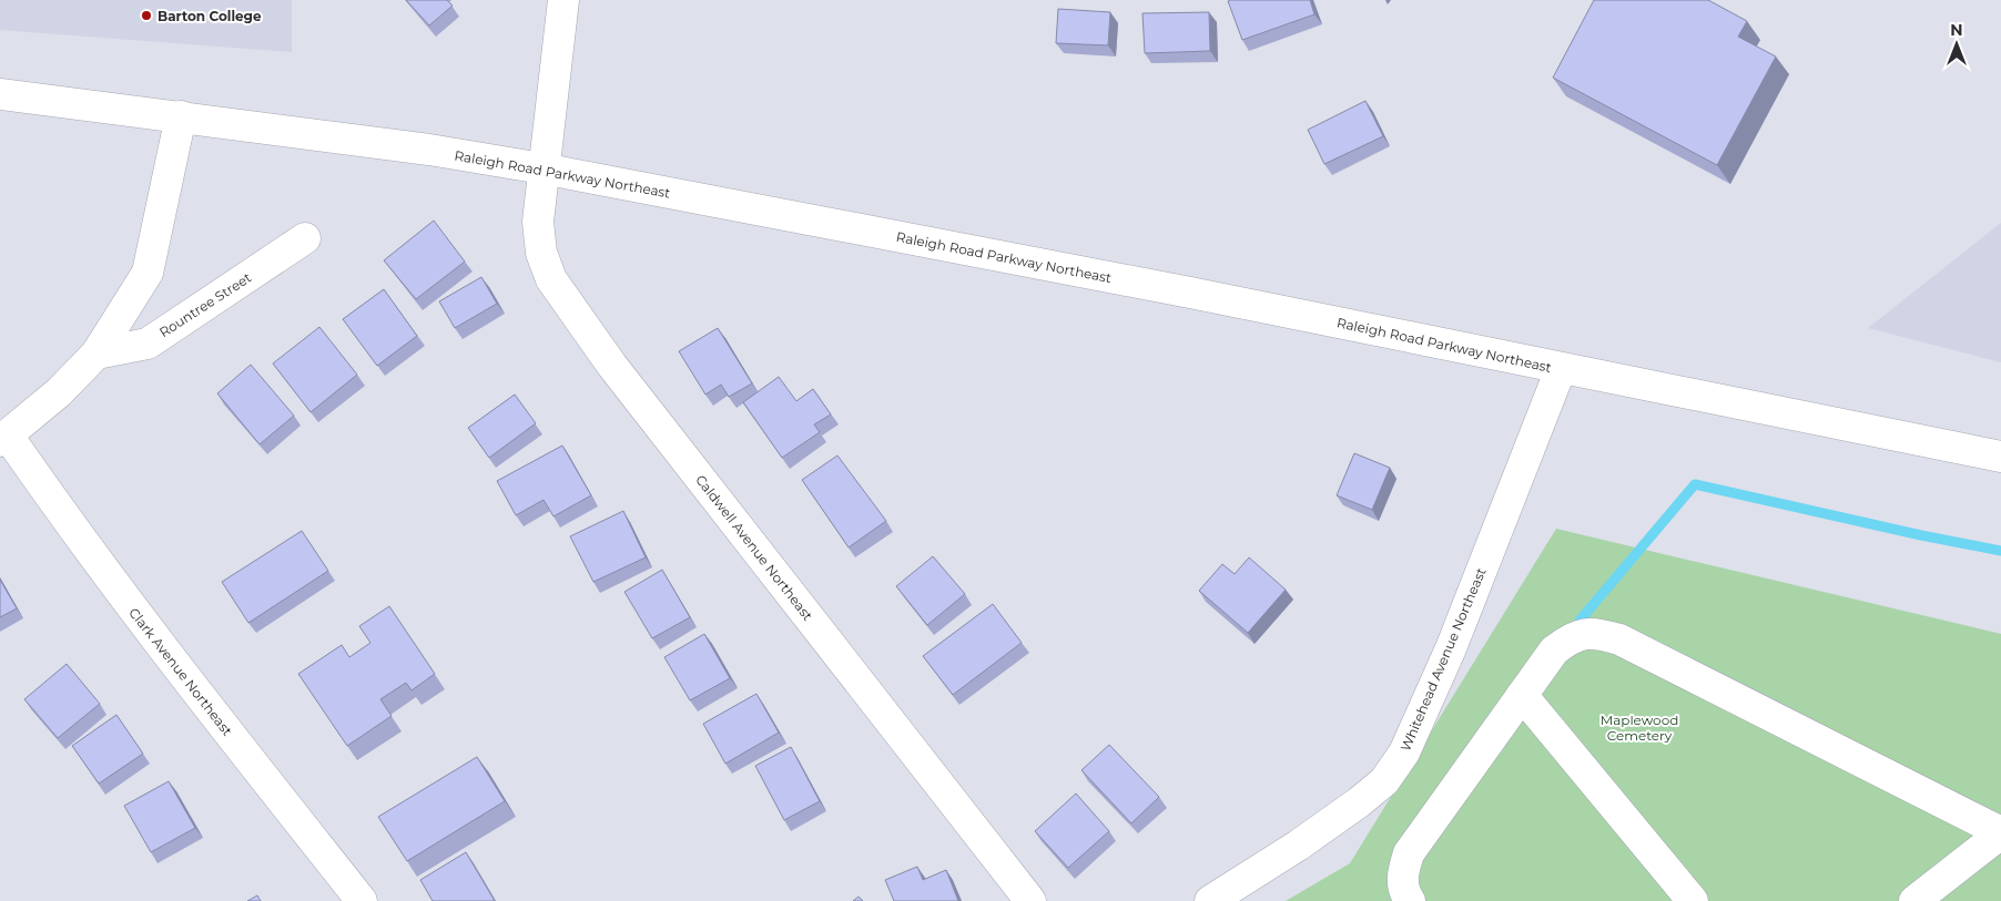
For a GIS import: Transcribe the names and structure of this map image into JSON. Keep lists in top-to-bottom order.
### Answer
{
  "streets": {
    "street": [
      "Raleigh Road Parkway Northeast",
      "Rountree Street",
      "Caldwell Avenue Northeast",
      "Whitehead Avenue Northeast",
      "Clark Avenue Northeast"
    ]
  },
  "crossings": [
    ["Raleigh Road Parkway Northeast", "Caldwell Avenue Northeast"],
    ["Raleigh Road Parkway Northeast", "Whitehead Avenue Northeast"]
  ],
  "parks": ["Maplewood Cemetery"],
  "places": ["Barton College"],
  "north": "top"
}
